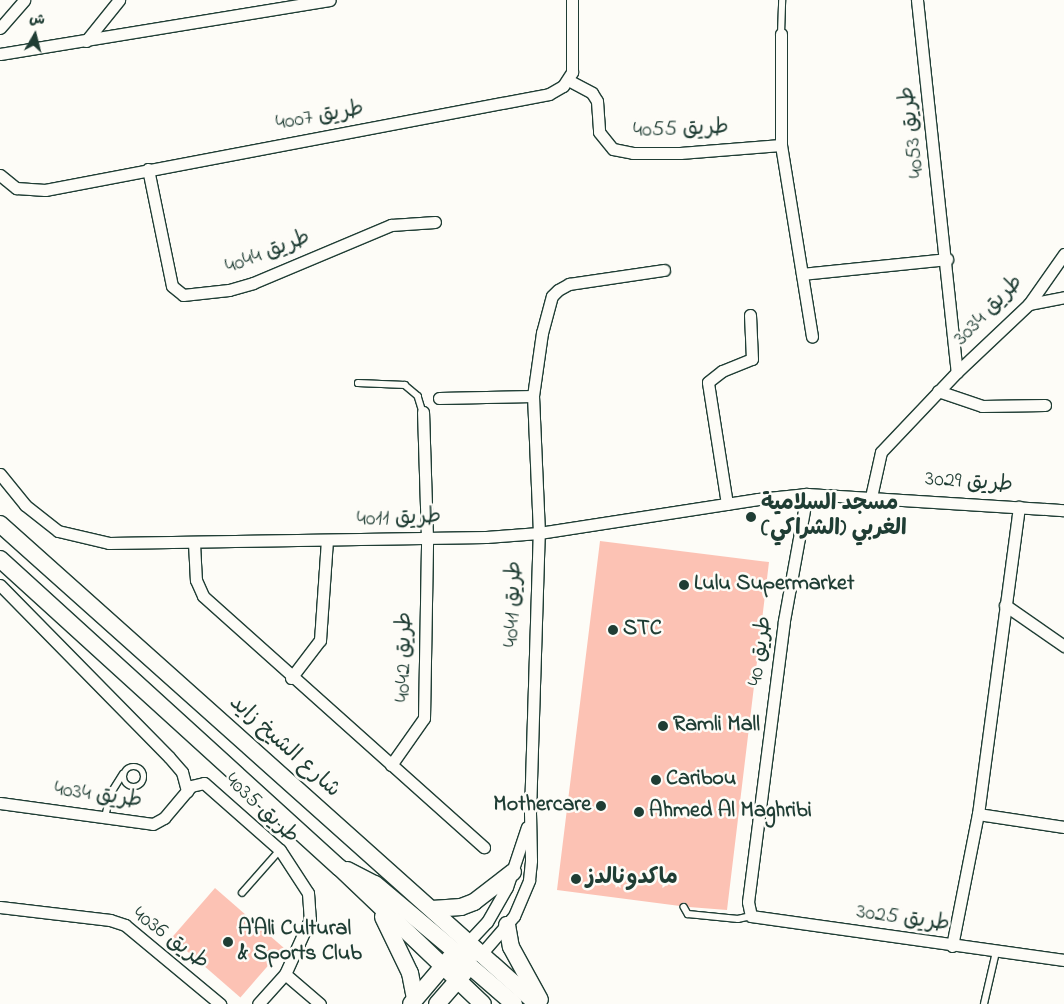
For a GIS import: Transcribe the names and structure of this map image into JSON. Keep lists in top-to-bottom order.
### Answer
{
  "streets": {
    "main road": ["طريق 4041", "شارع الشيخ زايد"],
    "street": [
      "طريق 4007",
      "طريق 4055",
      "طريق 4053",
      "طريق 4044",
      "طريق 3034",
      "طريق 3029",
      "طريق 4011",
      "طريق 40",
      "طريق 4042",
      "طريق 4034",
      "طريق 4035",
      "طريق 3025",
      "طريق 4036"
    ]
  },
  "crossings": [
    ["طريق 4007", "طريق 4055"],
    ["طريق 4007", "طريق 4044"],
    ["طريق 4053", "طريق 3034"],
    ["طريق 3034", "طريق 3029"],
    ["طريق 3034", "طريق 4011"],
    ["طريق 3029", "طريق 4011"],
    ["طريق 4011", "طريق 4041"],
    ["طريق 4011", "طريق 40"],
    ["طريق 4011", "طريق 4042"],
    ["طريق 4041", "شارع الشيخ زايد"],
    ["طريق 40", "طريق 3025"],
    ["طريق 4034", "طريق 4035"]
  ],
  "places": [
    "مسجد السلامية الغربي (الشراكي)",
    "Lulu Supermarket",
    "STC",
    "Ramli Mall",
    "Caribou",
    "Mothercare",
    "Ahmed Al Maghribi",
    "ماكدونالدز",
    "A'Ali Cultural & Sports Club"
  ],
  "north": "top"
}
